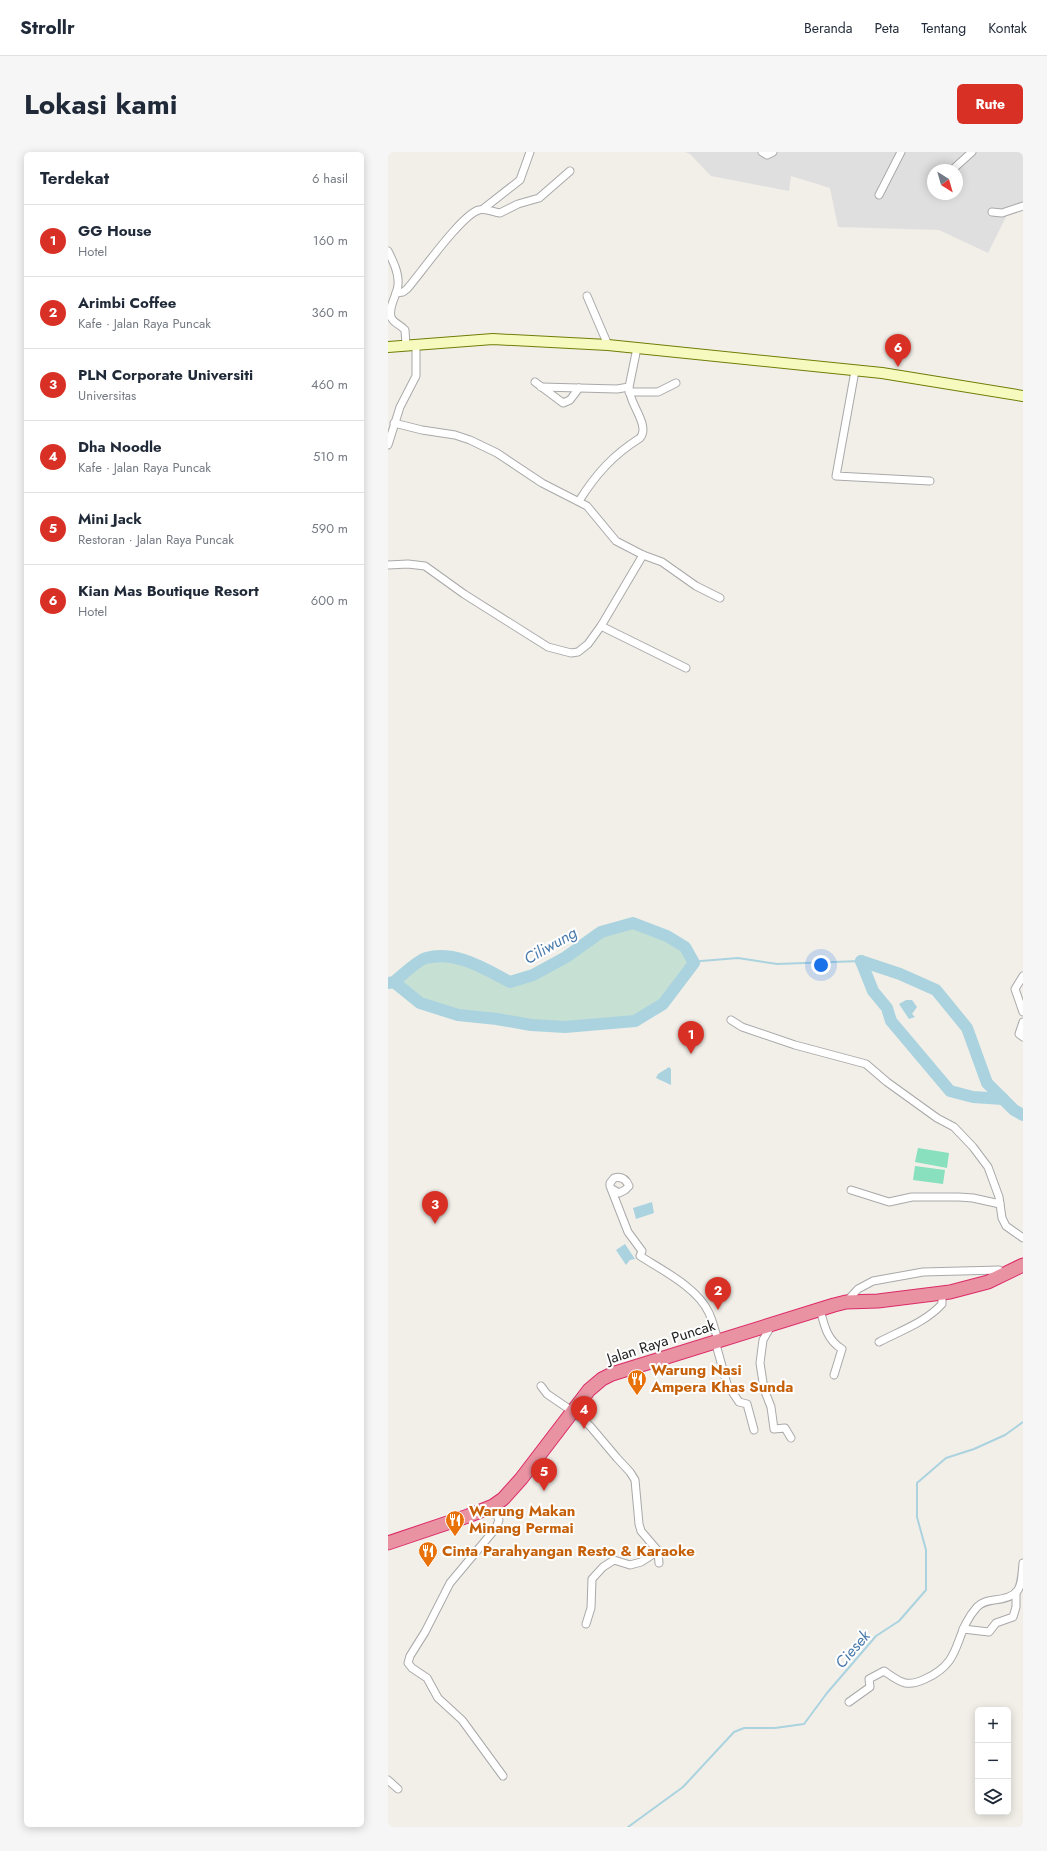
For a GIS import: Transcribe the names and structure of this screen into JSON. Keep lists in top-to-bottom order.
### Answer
{
  "streets": {
    "highway": ["Jalan Raya Puncak"]
  },
  "water": ["Ciliwung", "Ciesek"],
  "places": {
    "restaurant": ["Warung Nasi Ampera Khas Sunda", "Warung Makan Minang Permai", "Cinta Parahyangan Resto & Karaoke"]
  },
  "north": "bottom right",
  "page": {
    "header": "Strollr",
    "nav": [
      "Beranda",
      "Peta",
      "Tentang",
      "Kontak"
    ],
    "title": "Lokasi kami",
    "buttons": "Rute",
    "heading": ["Terdekat", "6 hasil"],
    "list": [
      {
        "mark": "1",
        "name": "GG House",
        "note": "Hotel",
        "value": "160 m"
      },
      {
        "mark": "2",
        "name": "Arimbi Coffee",
        "note": "Kafe · Jalan Raya Puncak",
        "value": "360 m"
      },
      {
        "mark": "3",
        "name": "PLN Corporate Universiti",
        "note": "Universitas",
        "value": "460 m"
      },
      {
        "mark": "4",
        "name": "Dha Noodle",
        "note": "Kafe · Jalan Raya Puncak",
        "value": "510 m"
      },
      {
        "mark": "5",
        "name": "Mini Jack",
        "note": "Restoran · Jalan Raya Puncak",
        "value": "590 m"
      },
      {
        "mark": "6",
        "name": "Kian Mas Boutique Resort",
        "note": "Hotel",
        "value": "600 m"
      }
    ],
    "pins": [
      "6",
      "1",
      "3",
      "2",
      "4",
      "5"
    ],
    "map_buttons": ["+", "−"]
  }
}
